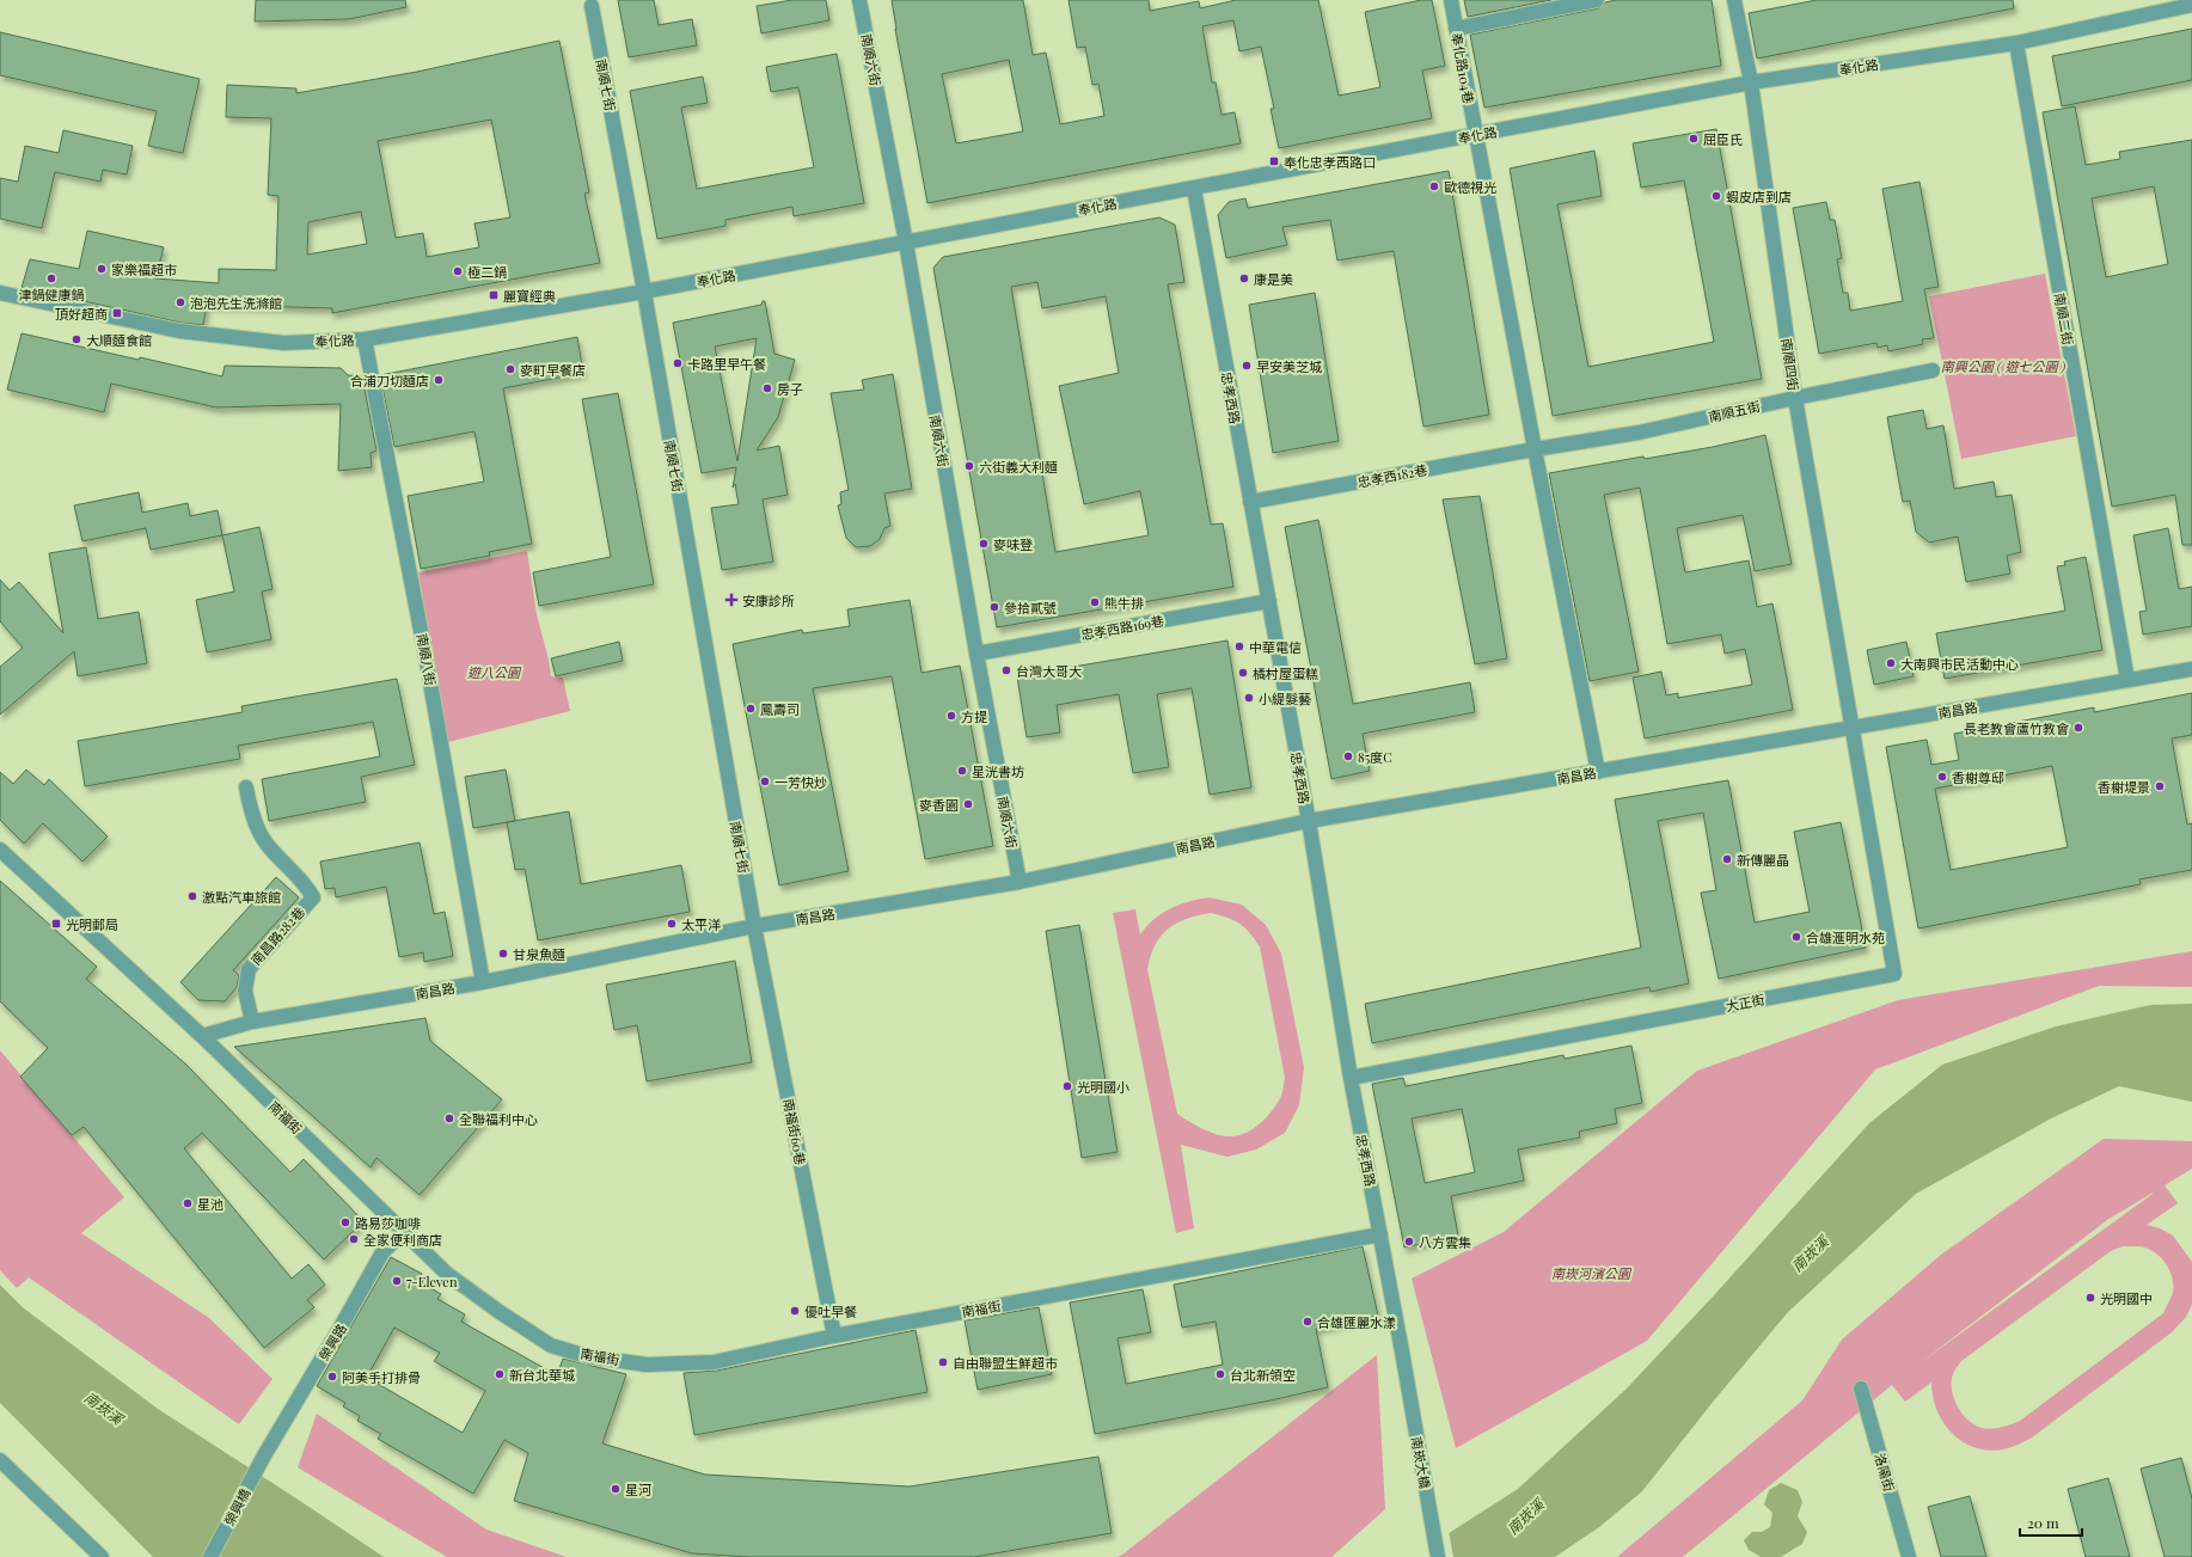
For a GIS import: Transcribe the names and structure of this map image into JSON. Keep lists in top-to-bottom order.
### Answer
{
  "streets": {
    "street": [
      "南順六街",
      "奉化路",
      "奉化路104巷",
      "南順七街",
      "南順二街",
      "南順四街",
      "忠孝西路",
      "南順五街",
      "忠孝西182巷",
      "忠孝西路169巷",
      "南順八街",
      "南昌路",
      "南昌路282巷",
      "大正街",
      "南福街",
      "南福街60巷",
      "榮興路",
      "南崁大橋",
      "洛陽街",
      "榮興橋"
    ]
  },
  "crossings": [
    ["南順六街", "奉化路"],
    ["南順六街", "忠孝西路169巷"],
    ["南順六街", "南昌路"],
    ["奉化路", "奉化路104巷"],
    ["奉化路", "南順七街"],
    ["奉化路", "南順二街"],
    ["奉化路", "南順四街"],
    ["奉化路", "忠孝西路"],
    ["奉化路", "南順八街"],
    ["南順七街", "南昌路"],
    ["南順七街", "南福街60巷"],
    ["南順二街", "南昌路"],
    ["南順四街", "南順五街"],
    ["南順四街", "南昌路"],
    ["南順四街", "大正街"],
    ["忠孝西路", "忠孝西182巷"],
    ["忠孝西路", "忠孝西路169巷"],
    ["忠孝西路", "南昌路"],
    ["忠孝西路", "大正街"],
    ["忠孝西路", "南福街"],
    ["忠孝西路", "南崁大橋"],
    ["南順五街", "忠孝西182巷"],
    ["南順八街", "南昌路"],
    ["南昌路", "南昌路282巷"],
    ["南昌路", "大正街"],
    ["南昌路", "南福街"],
    ["南昌路", "南福街60巷"],
    ["南福街", "南福街60巷"],
    ["南福街", "榮興路"],
    ["榮興路", "榮興橋"]
  ],
  "water": ["南崁溪"],
  "parks": ["南興公園 ( 遊七公園 )", "遊八公園", "南崁河濱公園"],
  "places": {
    "other": [
      "屈臣氏",
      "歐德視光",
      "蝦皮店到店",
      "家樂福超市",
      "極二鍋",
      "津鍋健康鍋",
      "康是美",
      "泡泡先生洗滌館",
      "大順麵食館",
      "卡路里早午餐",
      "早安美芝城",
      "麥町早餐店",
      "合浦刀切麵店",
      "房子",
      "六街義大利麵",
      "麥味登",
      "熊牛排",
      "參拾貳號",
      "中華電信",
      "大南興市民活動中心",
      "台灣大哥大",
      "橘村屋蛋糕",
      "小緹髮藝",
      "鳳壽司",
      "方提",
      "長老教會蘆竹教會",
      "85度C",
      "星洸書坊",
      "香榭尊邸",
      "一芳快炒",
      "香榭堤景",
      "麥香園",
      "新傳麗晶",
      "激點汽車旅館",
      "太平洋",
      "合雄滙明水苑",
      "甘泉魚麵",
      "光明國小",
      "全聯福利中心",
      "星池",
      "路易莎咖啡",
      "全家便利商店",
      "八方雲集",
      "7-Eleven",
      "光明國中",
      "優吐早餐",
      "合雄匯麗水漾",
      "自由聯盟生鮮超市",
      "新台北華城",
      "台北新領空",
      "阿美手打排骨",
      "星河"
    ],
    "transit": [
      "奉化忠孝西路口",
      "麗寶經典",
      "頂好超商",
      "光明郵局"
    ],
    "health": ["安康診所"]
  },
  "scale_bar": "20 m"
}
